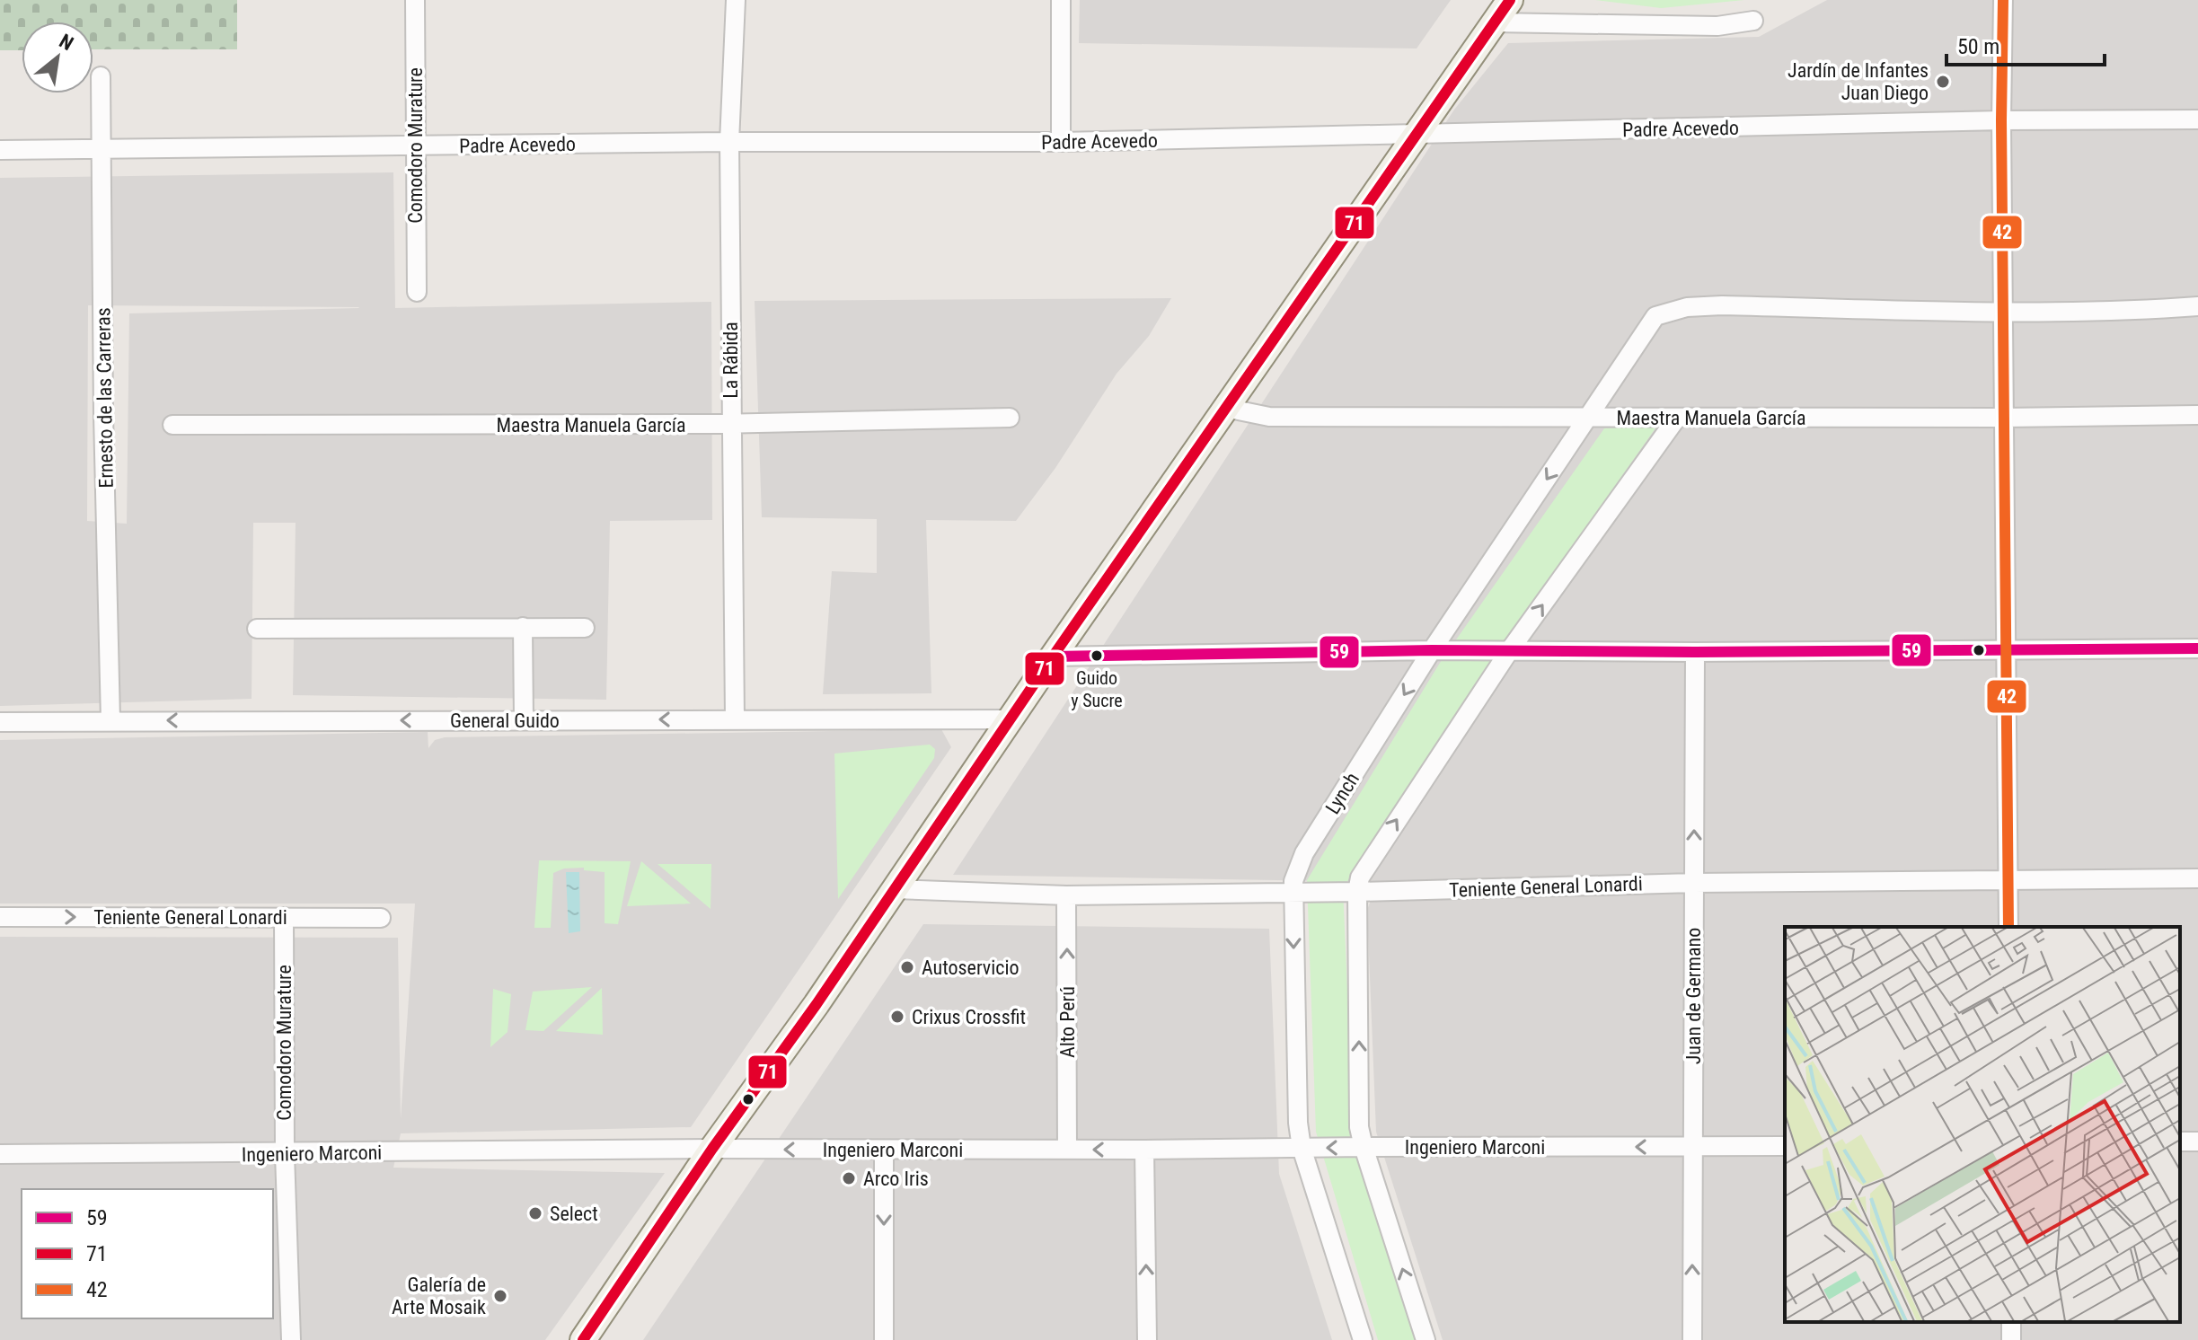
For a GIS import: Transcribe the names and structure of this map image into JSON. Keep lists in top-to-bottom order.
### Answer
{
  "streets": {
    "street": [
      "Padre Acevedo",
      "Comodoro Murature",
      "La Rábida",
      "Ernesto de las Carreras",
      "Maestra Manuela García",
      "General Guido",
      "Lynch",
      "Teniente General Lonardi",
      "Juan de Germano",
      "Alto Perú",
      "Ingeniero Marconi"
    ]
  },
  "crossings": [
    ["Padre Acevedo", "Comodoro Murature"],
    ["Padre Acevedo", "La Rábida"],
    ["Padre Acevedo", "Ernesto de las Carreras"],
    ["Comodoro Murature", "Teniente General Lonardi"],
    ["Comodoro Murature", "Ingeniero Marconi"],
    ["La Rábida", "Maestra Manuela García"],
    ["La Rábida", "General Guido"],
    ["Ernesto de las Carreras", "General Guido"],
    ["Maestra Manuela García", "Lynch"],
    ["Lynch", "Teniente General Lonardi"],
    ["Lynch", "Ingeniero Marconi"],
    ["Teniente General Lonardi", "Juan de Germano"],
    ["Teniente General Lonardi", "Alto Perú"],
    ["Juan de Germano", "Ingeniero Marconi"],
    ["Alto Perú", "Ingeniero Marconi"]
  ],
  "one_way": ["Juan de Germano", "Alto Perú", "Ingeniero Marconi"],
  "places": [
    "Jardín de Infantes Juan Diego",
    "Guido y Sucre",
    "Autoservicio",
    "Crixus Crossfit",
    "Arco Iris",
    "Select",
    "Galería de Arte Mosaik"
  ],
  "lines": ["transit line 71", "transit line 42", "transit line 59"],
  "legend": ["59", "71", "42"],
  "scale_bar": "50 m",
  "north": "top right"
}
